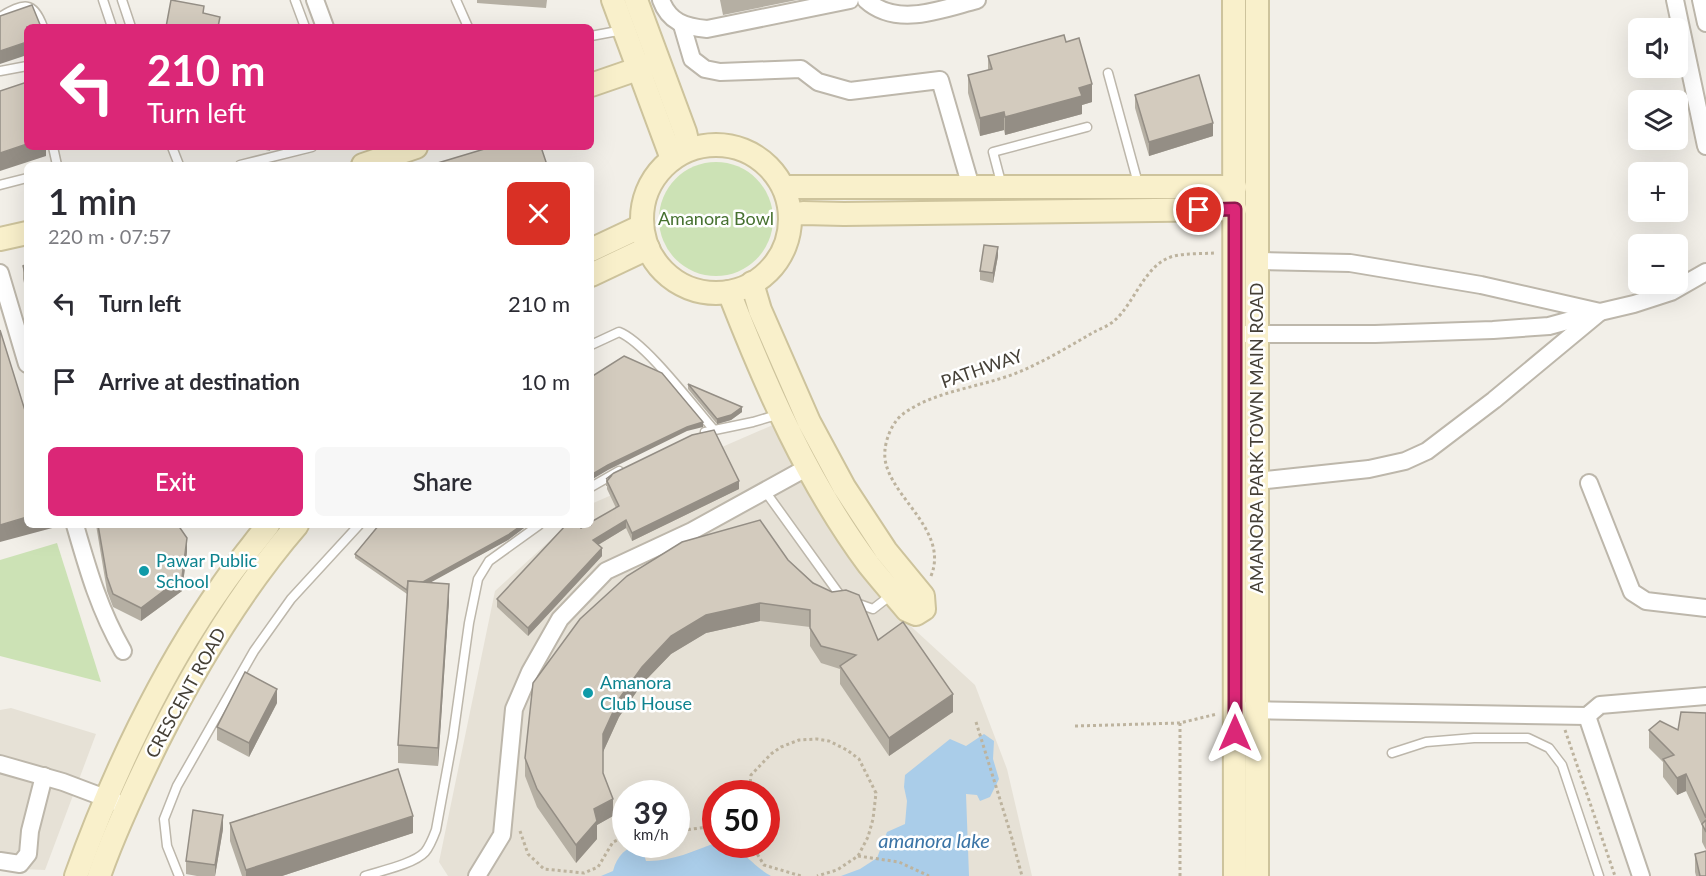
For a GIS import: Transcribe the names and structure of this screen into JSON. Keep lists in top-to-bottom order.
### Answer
{
  "streets": {
    "main road": ["AMANORA PARK TOWN MAIN ROAD", "CRESCENT ROAD"],
    "path": ["PATHWAY"]
  },
  "crossings": [
    ["PATHWAY", "AMANORA PARK TOWN MAIN ROAD"]
  ],
  "water": ["amanora lake"],
  "parks": ["Amanora Bowl"],
  "places": ["Pawar Public School", "Amanora Club House"],
  "page": {
    "map_buttons": ["+", "−"],
    "turn": ["210 m", "Turn left"],
    "heading": ["1 min", "220 m · 07:57"],
    "list": [
      {
        "name": "Turn left",
        "value": "210 m"
      },
      {
        "name": "Arrive at destination",
        "value": "10 m"
      }
    ],
    "buttons": ["Exit", "Share"],
    "speed": "39 km/h",
    "limit": "50"
  }
}
